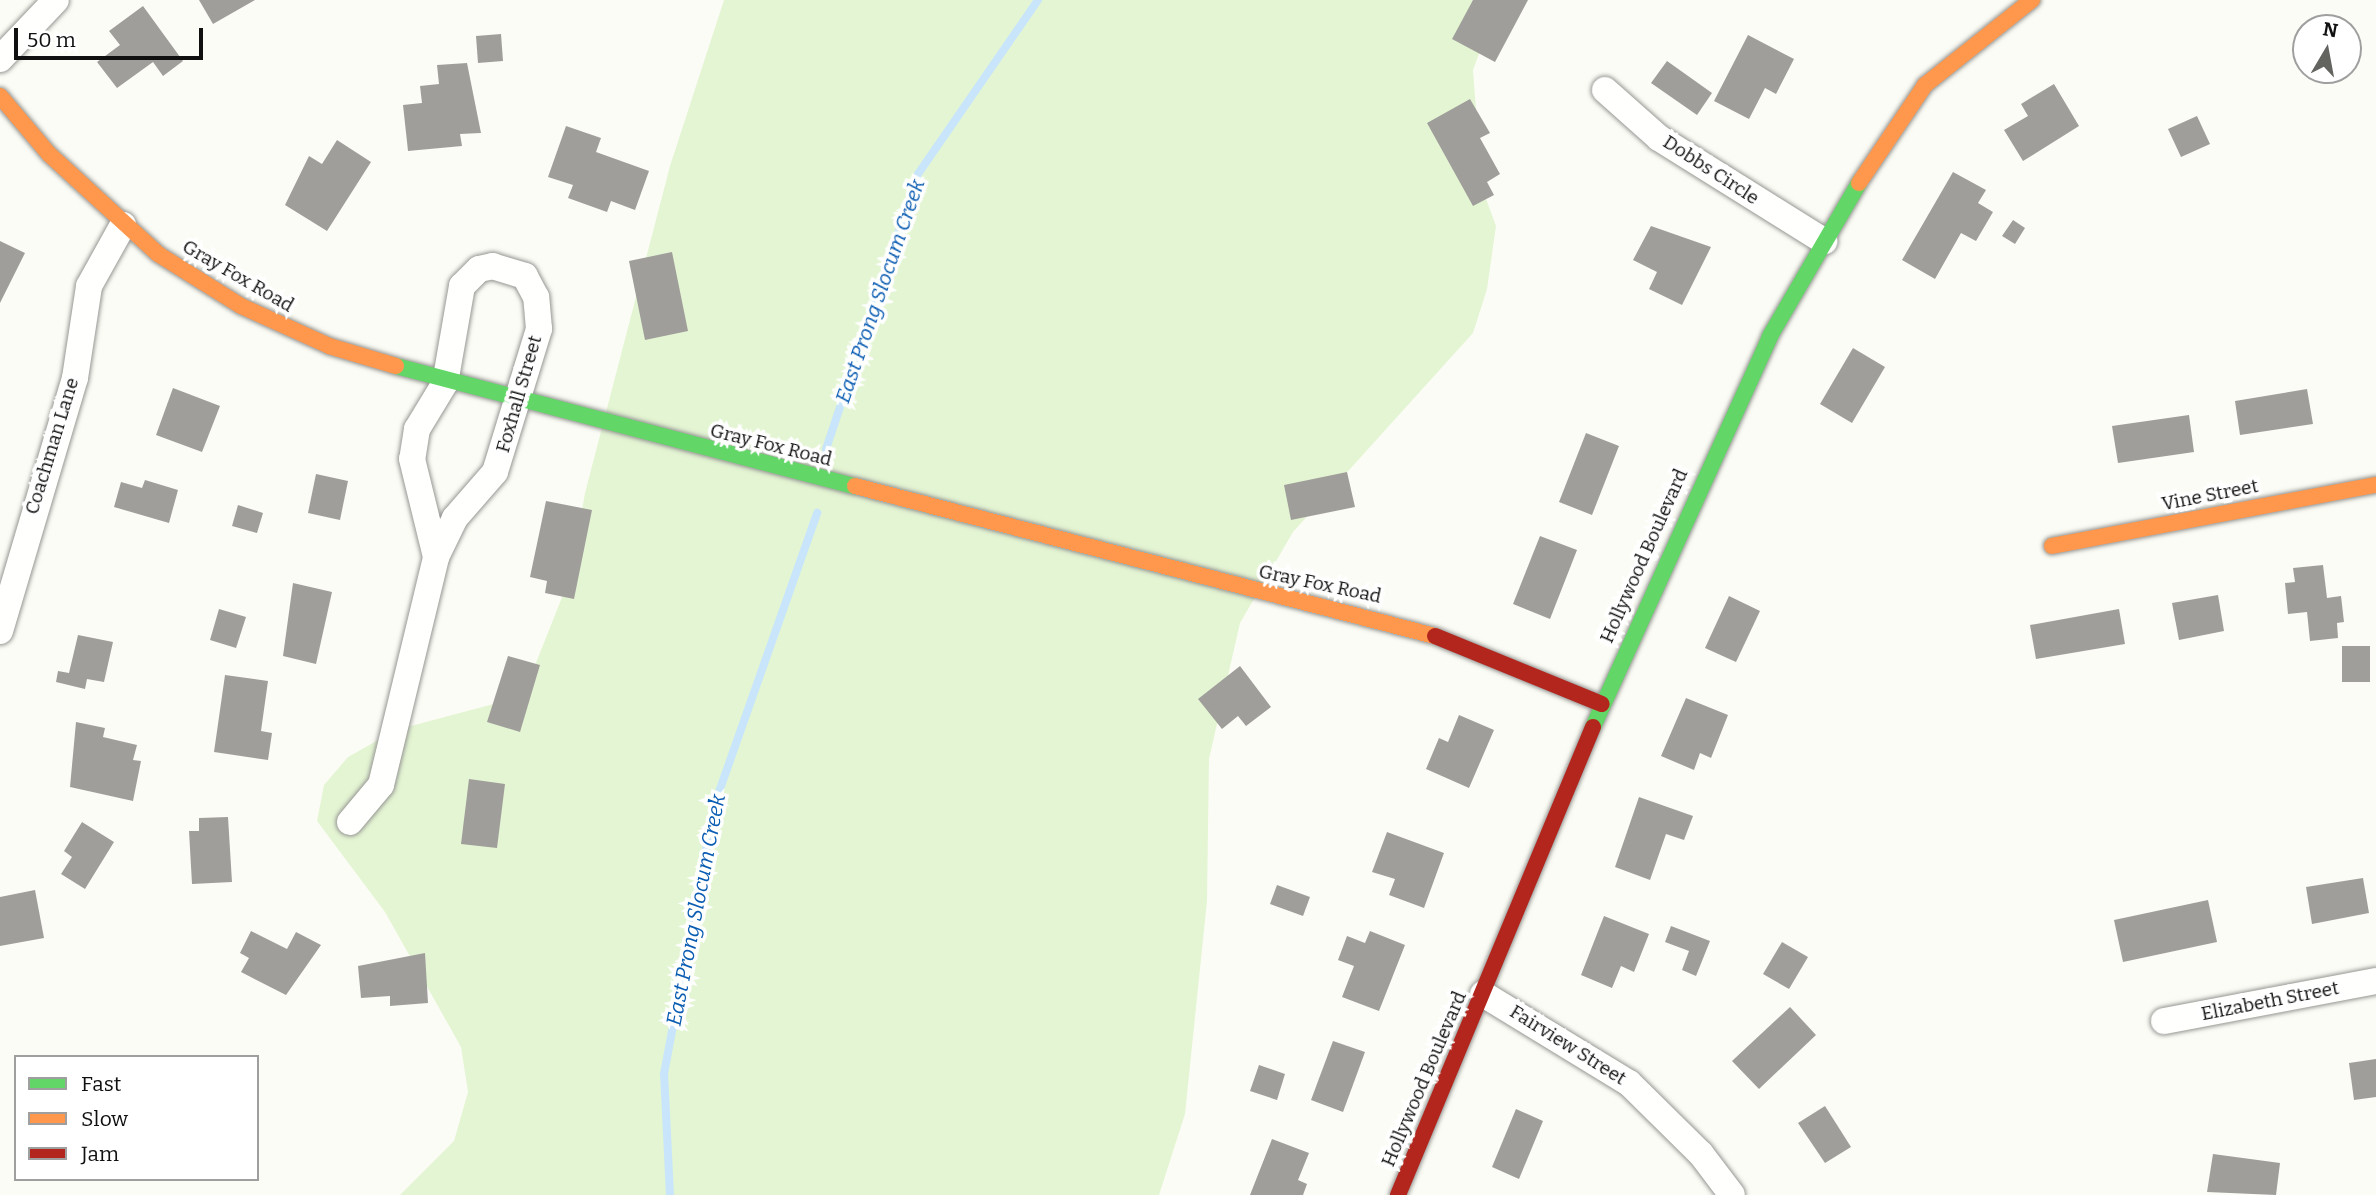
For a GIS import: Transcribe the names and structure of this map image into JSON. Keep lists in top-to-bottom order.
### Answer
{
  "streets": {
    "street": [
      "Dobbs Circle",
      "Gray Fox Road",
      "Foxhall Street",
      "Coachman Lane",
      "Vine Street",
      "Hollywood Boulevard",
      "Elizabeth Street",
      "Fairview Street"
    ]
  },
  "crossings": [
    ["Dobbs Circle", "Hollywood Boulevard"],
    ["Gray Fox Road", "Foxhall Street"],
    ["Gray Fox Road", "Coachman Lane"],
    ["Gray Fox Road", "Hollywood Boulevard"],
    ["Hollywood Boulevard", "Fairview Street"]
  ],
  "water": ["East Prong Slocum Creek"],
  "legend": ["Fast", "Slow", "Jam"],
  "scale_bar": "50 m",
  "north": "top"
}
